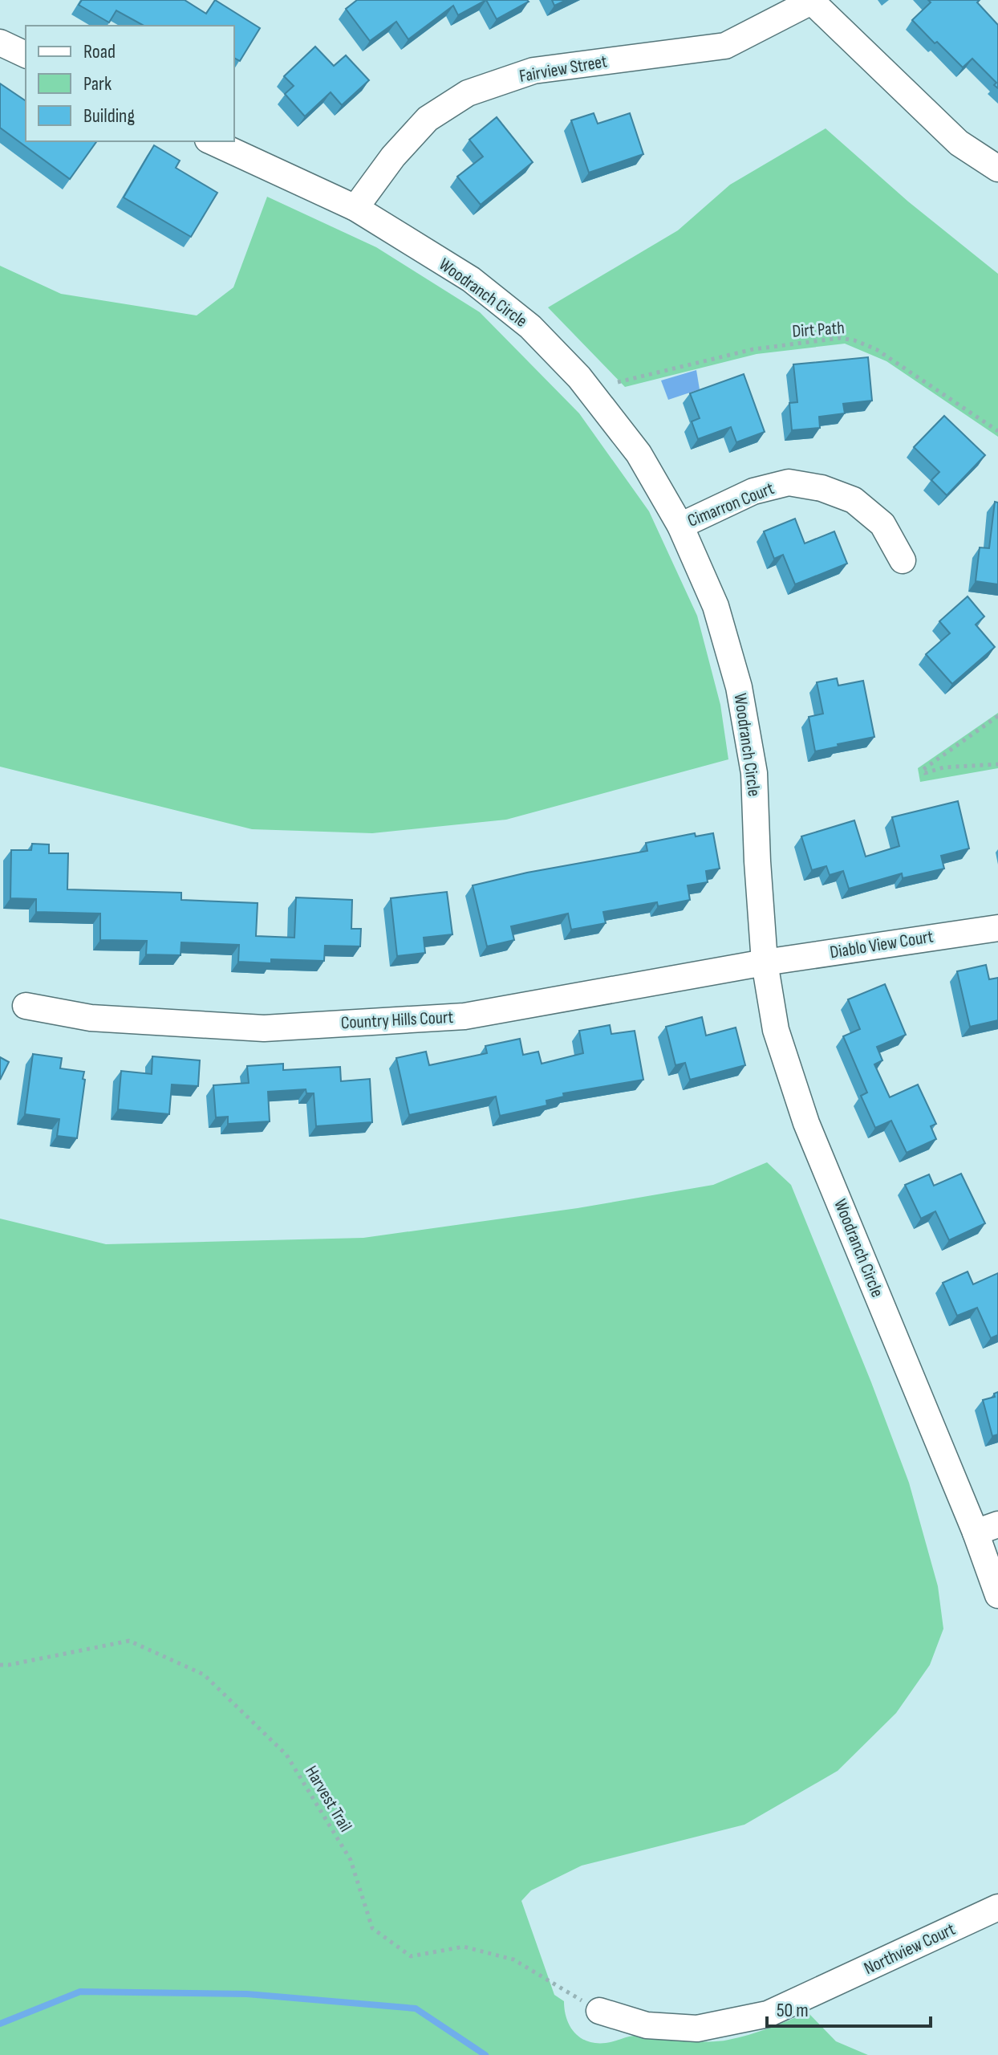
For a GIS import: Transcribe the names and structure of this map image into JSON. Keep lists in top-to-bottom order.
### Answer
{
  "streets": {
    "street": [
      "Fairview Street",
      "Woodranch Circle",
      "Cimarron Court",
      "Diablo View Court",
      "Country Hills Court",
      "Northview Court"
    ],
    "path": ["Dirt Path", "Harvest Trail"]
  },
  "crossings": [
    ["Fairview Street", "Woodranch Circle"],
    ["Woodranch Circle", "Cimarron Court"],
    ["Woodranch Circle", "Diablo View Court"],
    ["Woodranch Circle", "Country Hills Court"],
    ["Diablo View Court", "Country Hills Court"],
    ["Harvest Trail", "Northview Court"]
  ],
  "legend": ["Road", "Park", "Building"],
  "scale_bar": "50 m"
}
